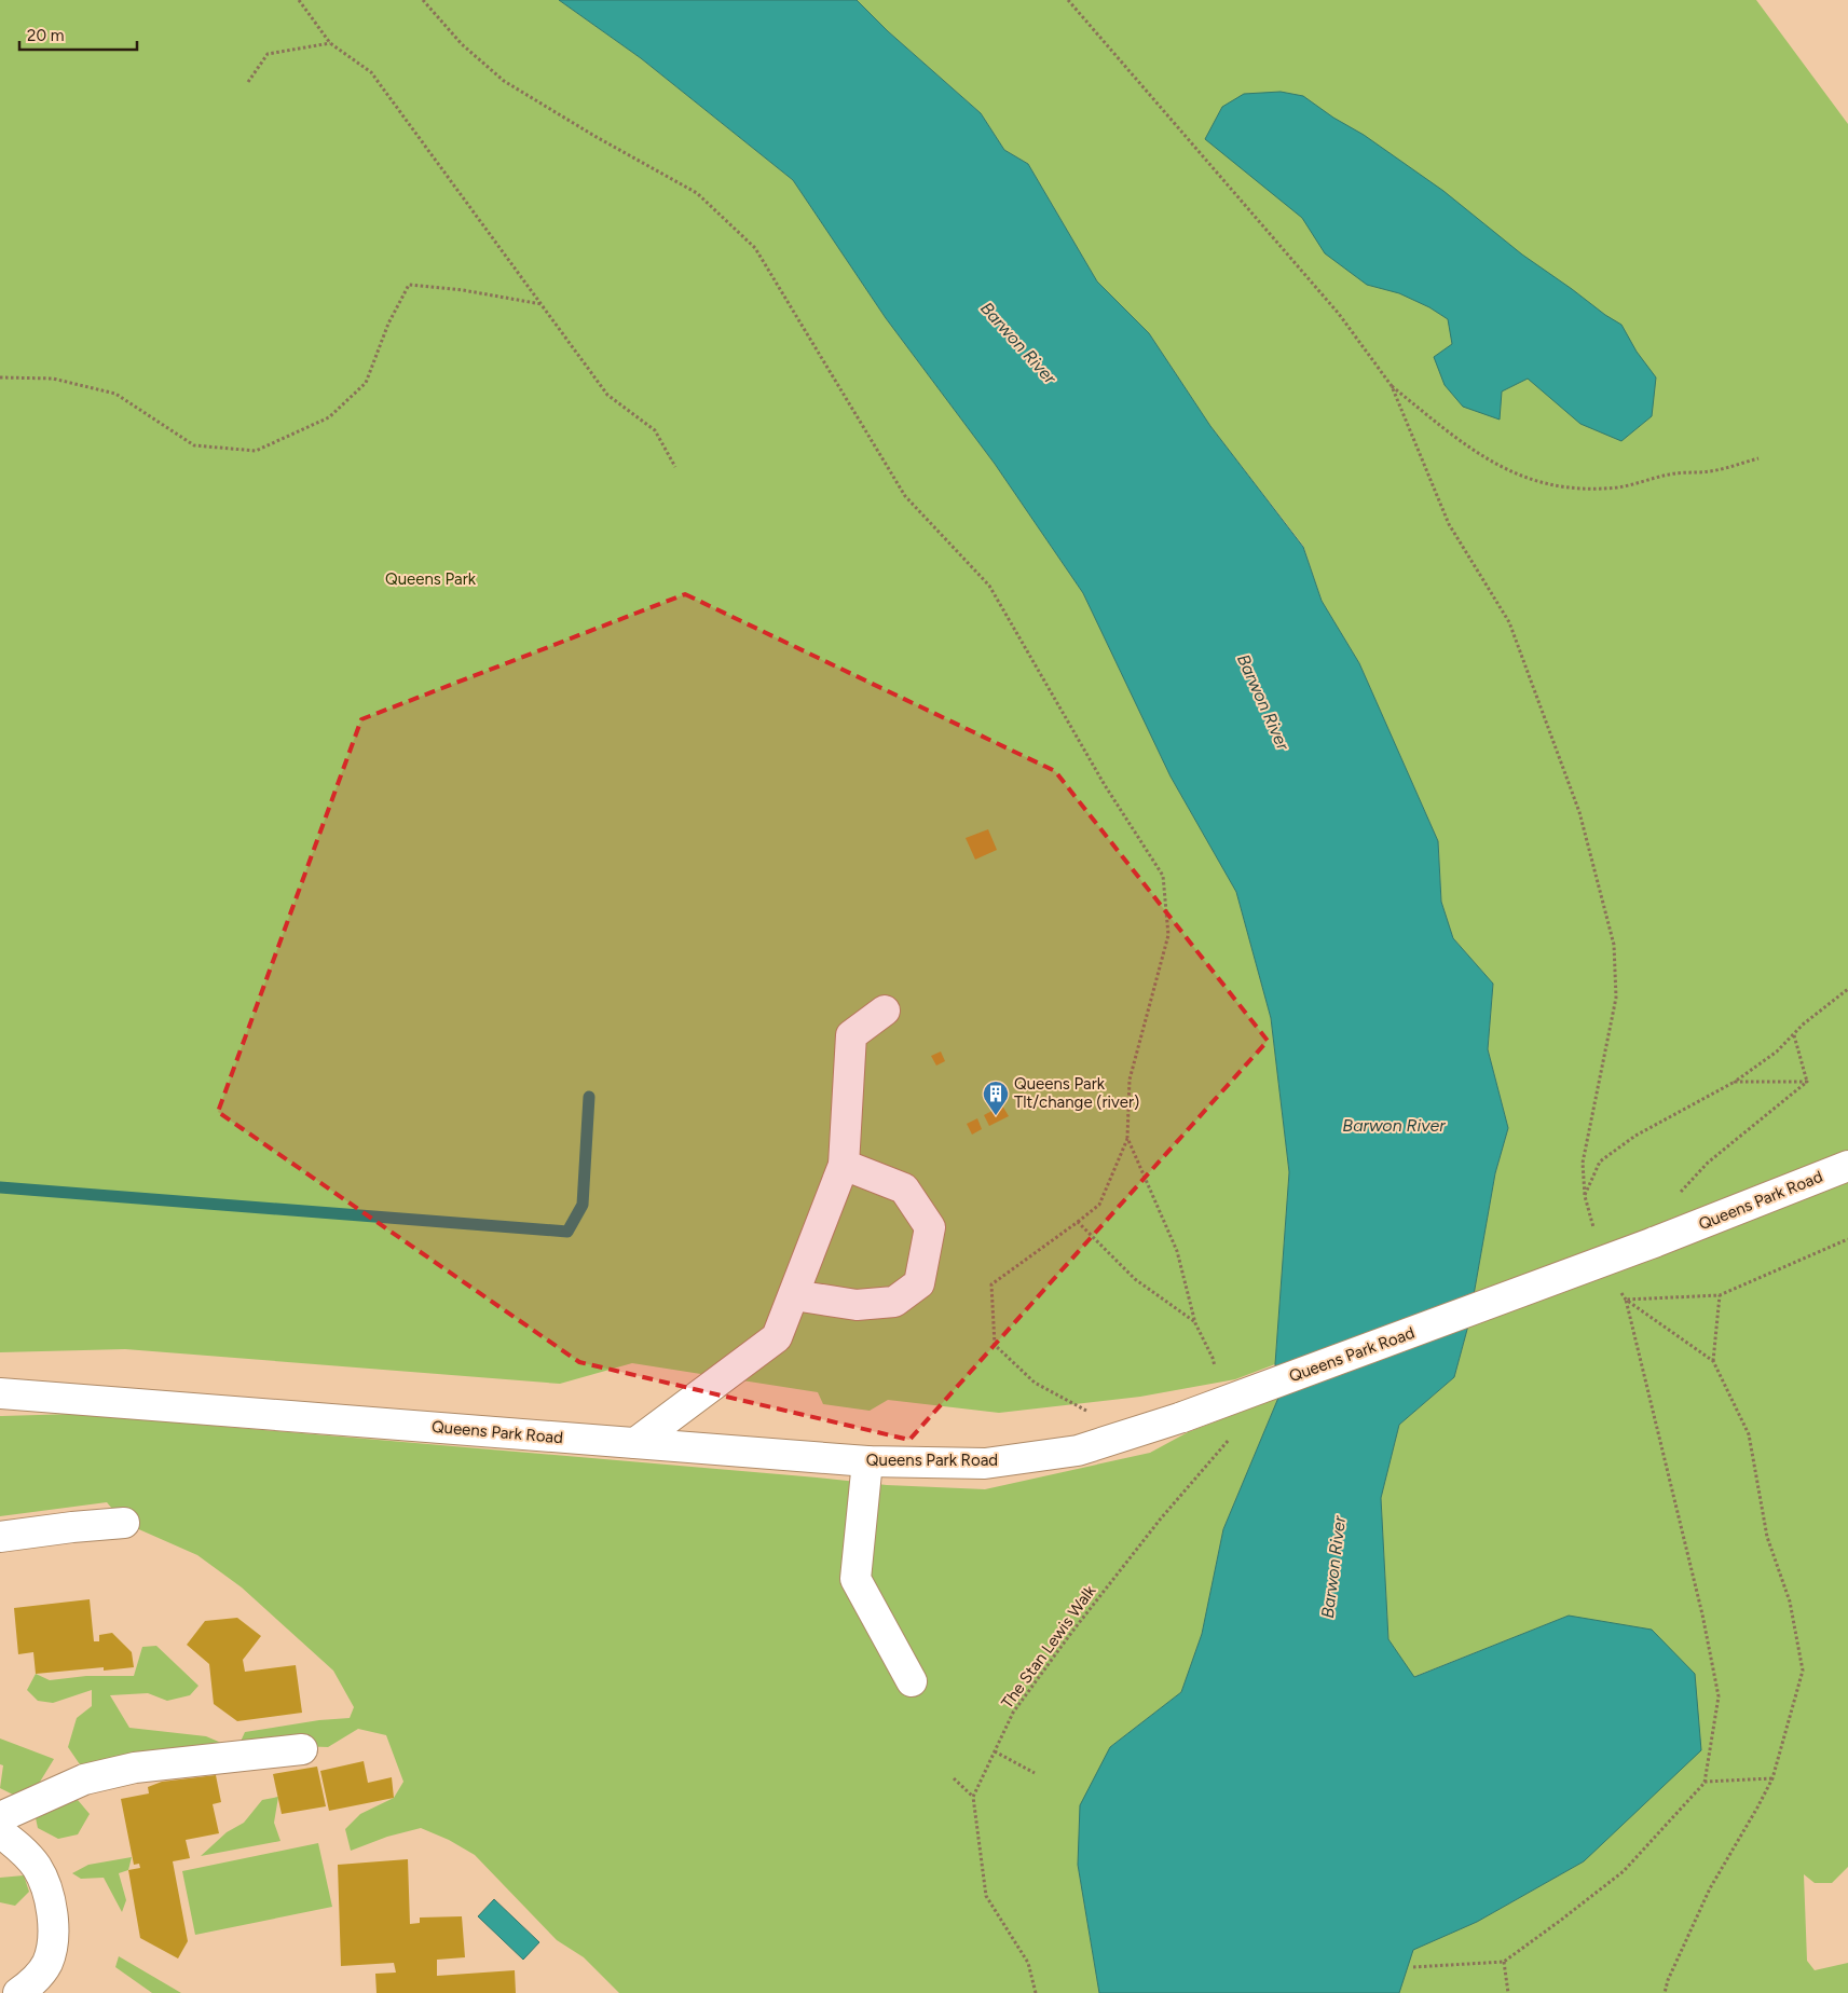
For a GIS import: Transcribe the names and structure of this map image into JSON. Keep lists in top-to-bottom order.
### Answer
{
  "streets": {
    "main road": ["Queens Park Road"],
    "path": ["The Stan Lewis Walk"]
  },
  "water": ["Barwon River"],
  "parks": ["Queens Park"],
  "places": {
    "building": ["Queens Park Tlt/change (river)"]
  },
  "scale_bar": "20 m"
}
